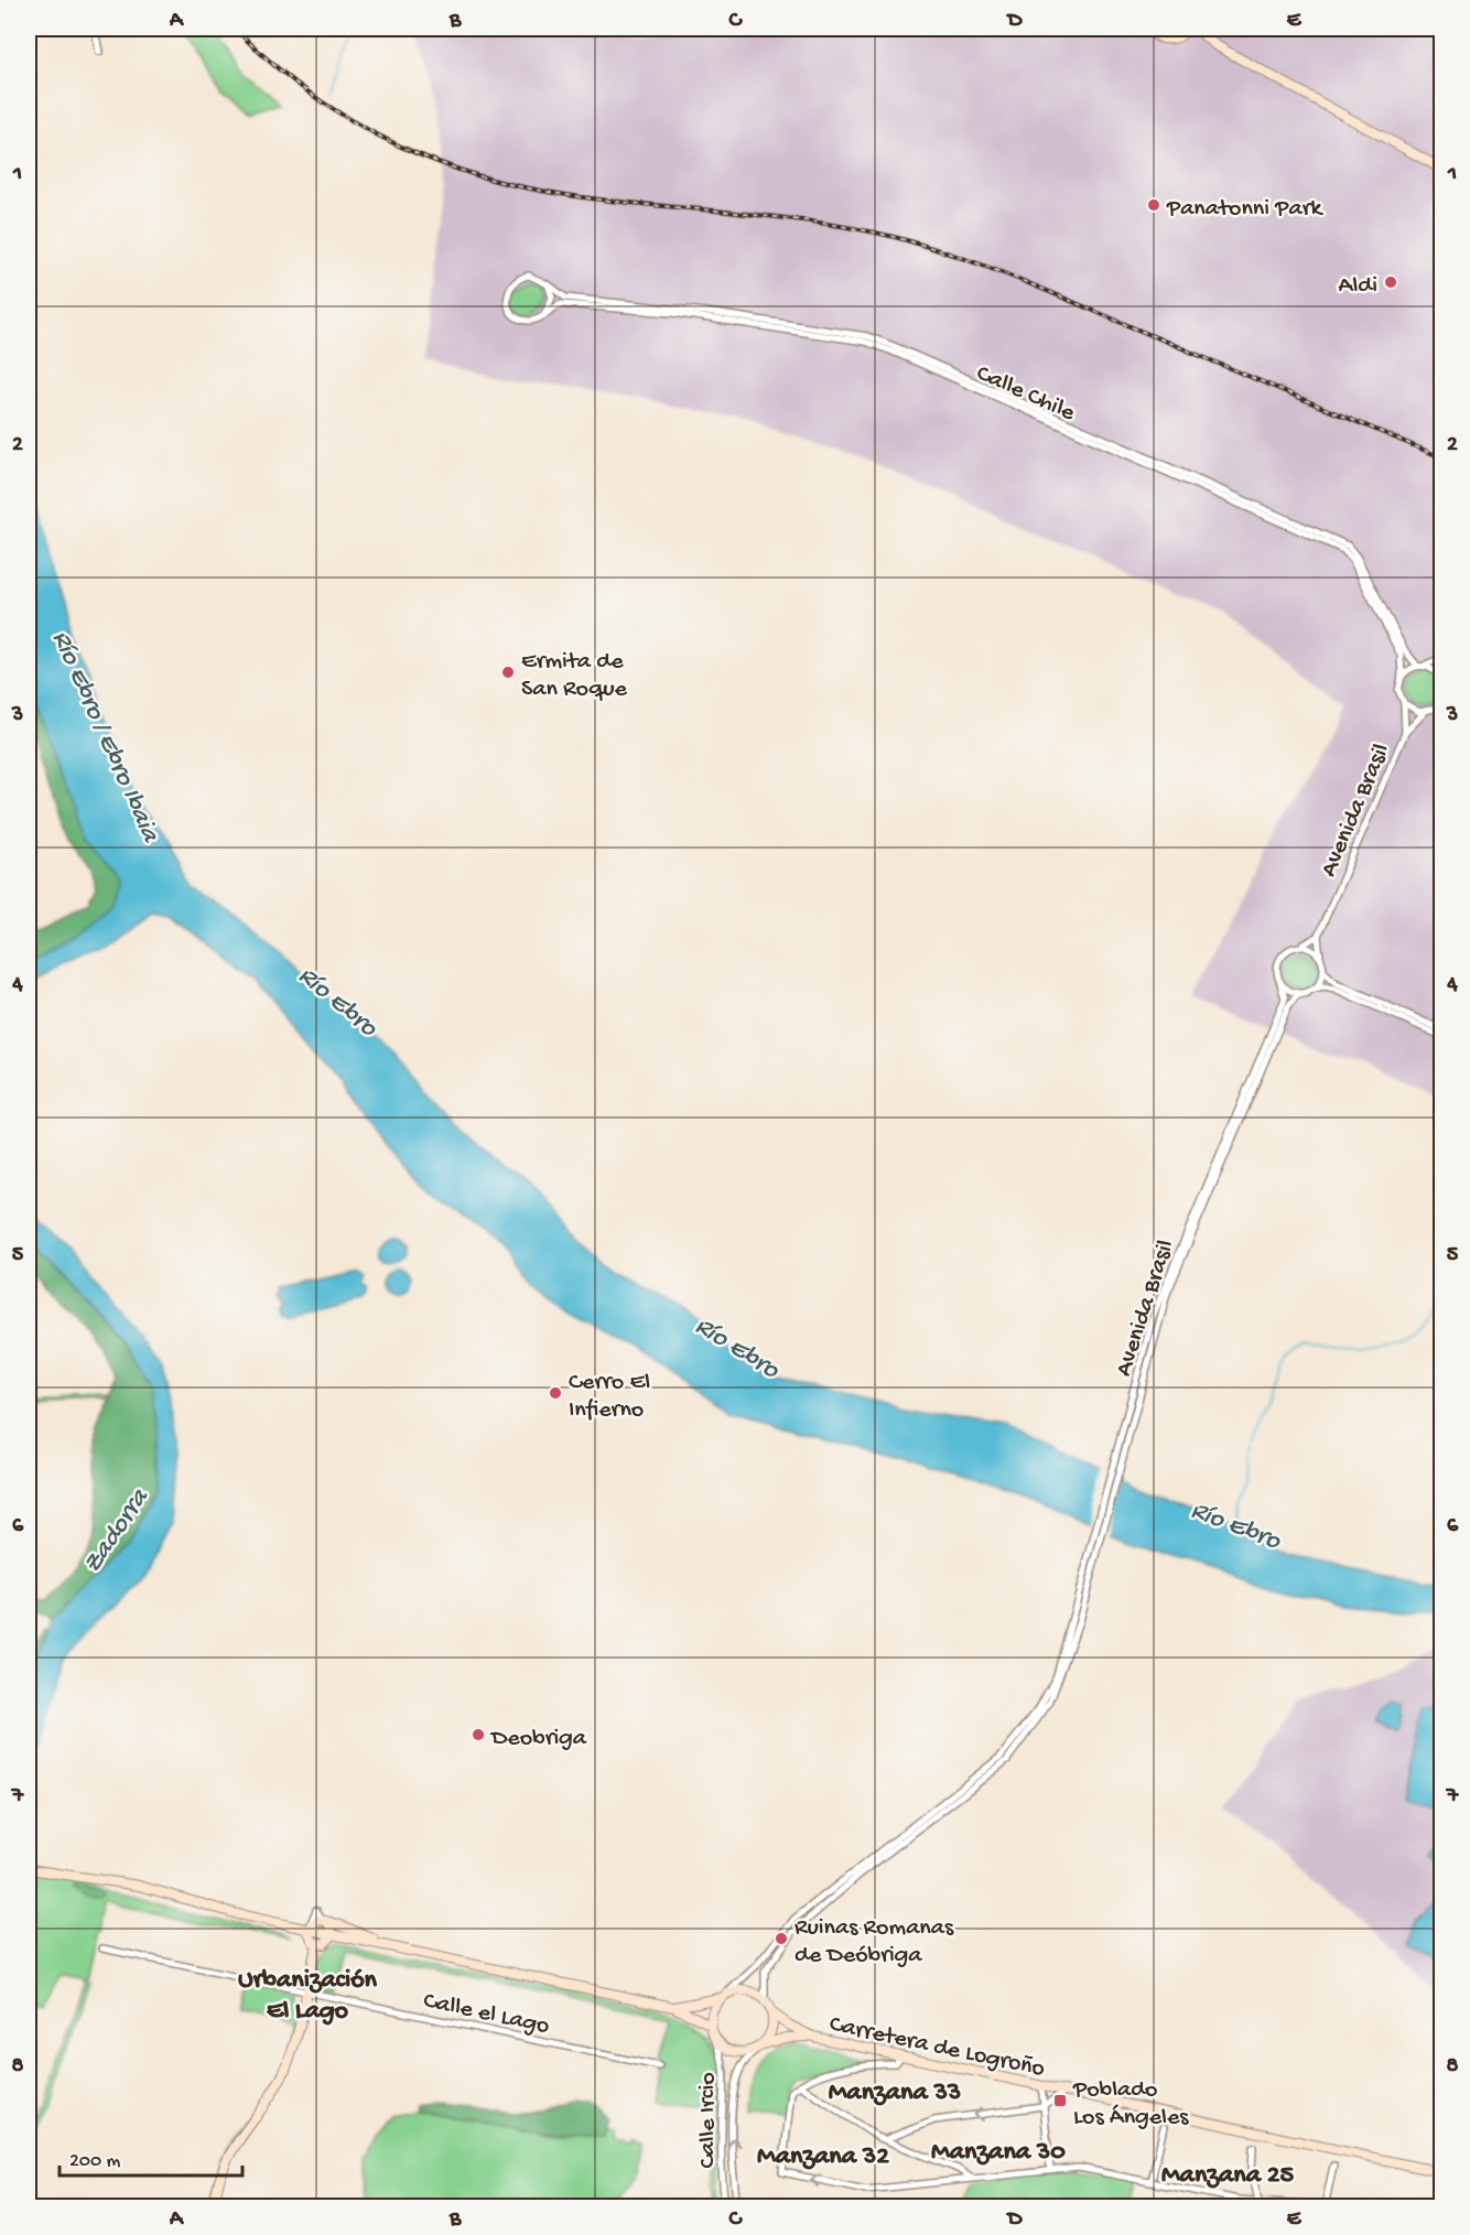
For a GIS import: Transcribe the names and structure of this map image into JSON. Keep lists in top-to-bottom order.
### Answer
{
  "streets": {
    "main road": ["Carretera de Logroño"],
    "street": [
      "Calle Chile",
      "Avenida Brasil",
      "Calle el Lago",
      "Calle Ircio"
    ]
  },
  "crossings": [
    ["Calle Chile", "Avenida Brasil"],
    ["Carretera de Logroño", "Calle Ircio"]
  ],
  "districts": [
    "Urbanización El Lago",
    "Manzana 33",
    "Manzana 30",
    "Manzana 32",
    "Manzana 25"
  ],
  "water": ["Río Ebro / Ebro Ibaia", "Río Ebro", "Zadorra"],
  "places": {
    "other": [
      "Panatonni Park",
      "Aldi",
      "Ermita de San Roque",
      "Cerro El Infierno",
      "Deobriga",
      "Ruinas Romanas de Deóbriga"
    ],
    "transit": ["Poblado Los Ángeles"]
  },
  "scale_bar": "200 m",
  "grid": {
    "columns": [
      "A",
      "B",
      "C",
      "D",
      "E"
    ],
    "rows": [
      "1",
      "2",
      "3",
      "4",
      "5",
      "6",
      "7",
      "8"
    ]
  }
}
